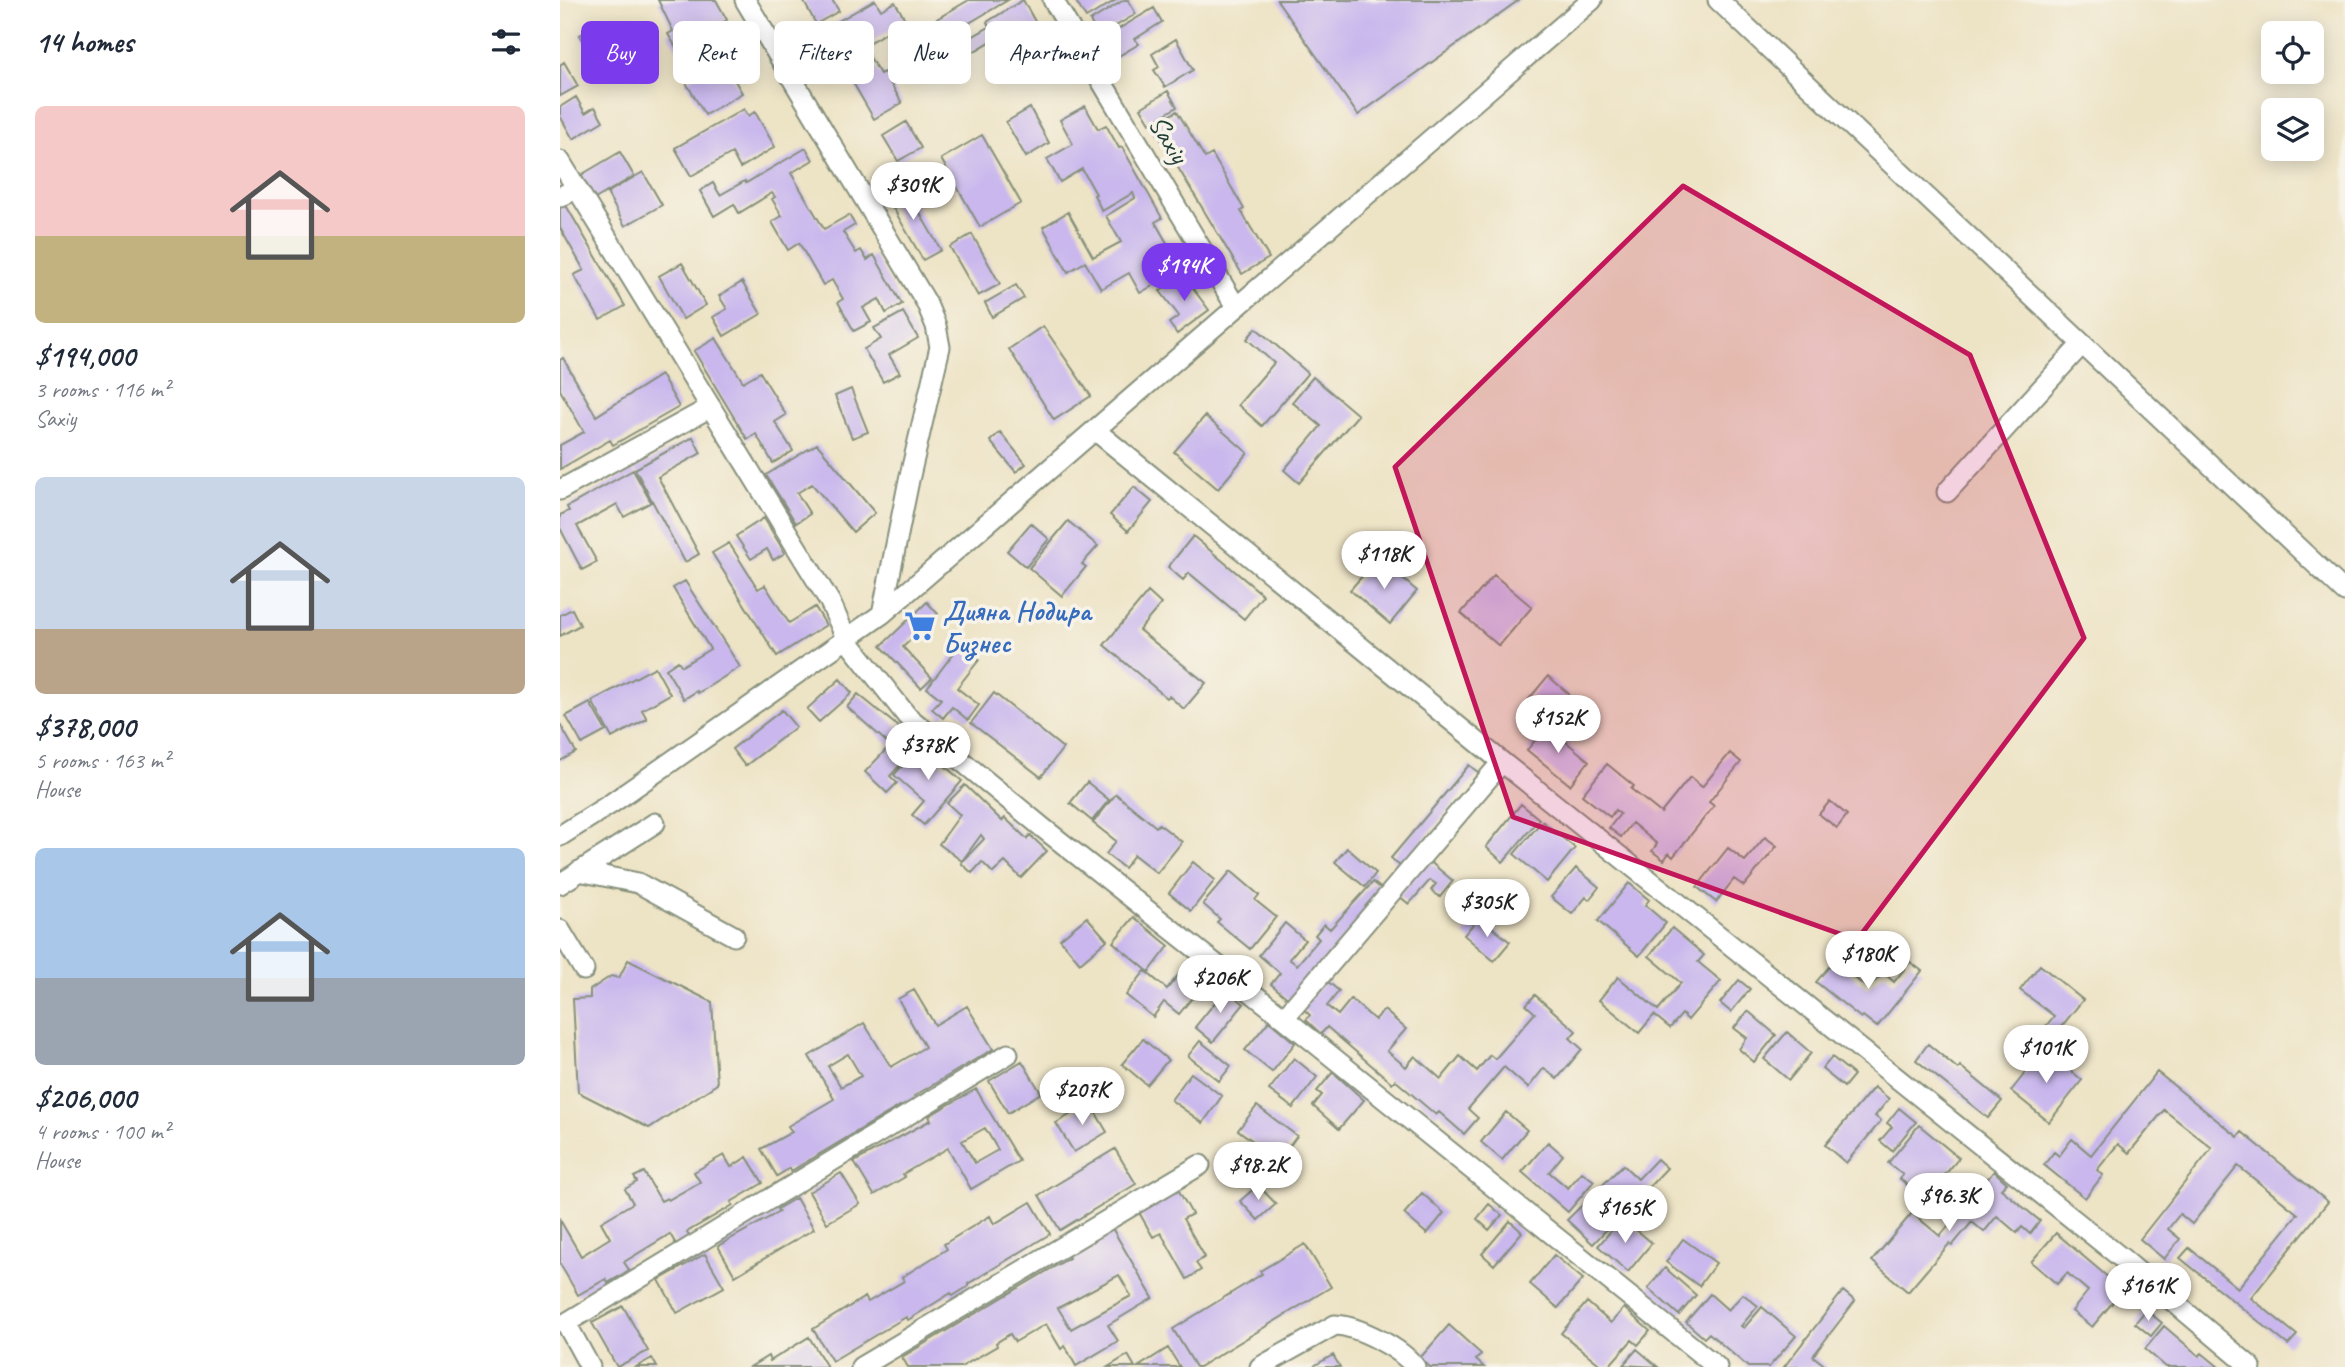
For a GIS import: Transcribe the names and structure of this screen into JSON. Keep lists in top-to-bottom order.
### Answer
{
  "streets": {
    "street": ["Saxiy"]
  },
  "places": {
    "supermarket": ["Дияна Нодира Бизнес"]
  },
  "page": {
    "heading": "14 homes",
    "chip": [
      "Buy",
      "Rent",
      "Filters",
      "New",
      "Apartment"
    ],
    "list": [
      {
        "name": "$194,000",
        "note": "3 rooms · 116 m² · Saxiy"
      },
      {
        "name": "$378,000",
        "note": "5 rooms · 163 m² · House"
      },
      {
        "name": "$206,000",
        "note": "4 rooms · 100 m² · House"
      }
    ],
    "price": [
      "$309K",
      "$194K",
      "$118K",
      "$152K",
      "$378K",
      "$305K",
      "$180K",
      "$206K",
      "$101K",
      "$207K",
      "$98.2K",
      "$96.3K",
      "$165K",
      "$161K"
    ]
  }
}
